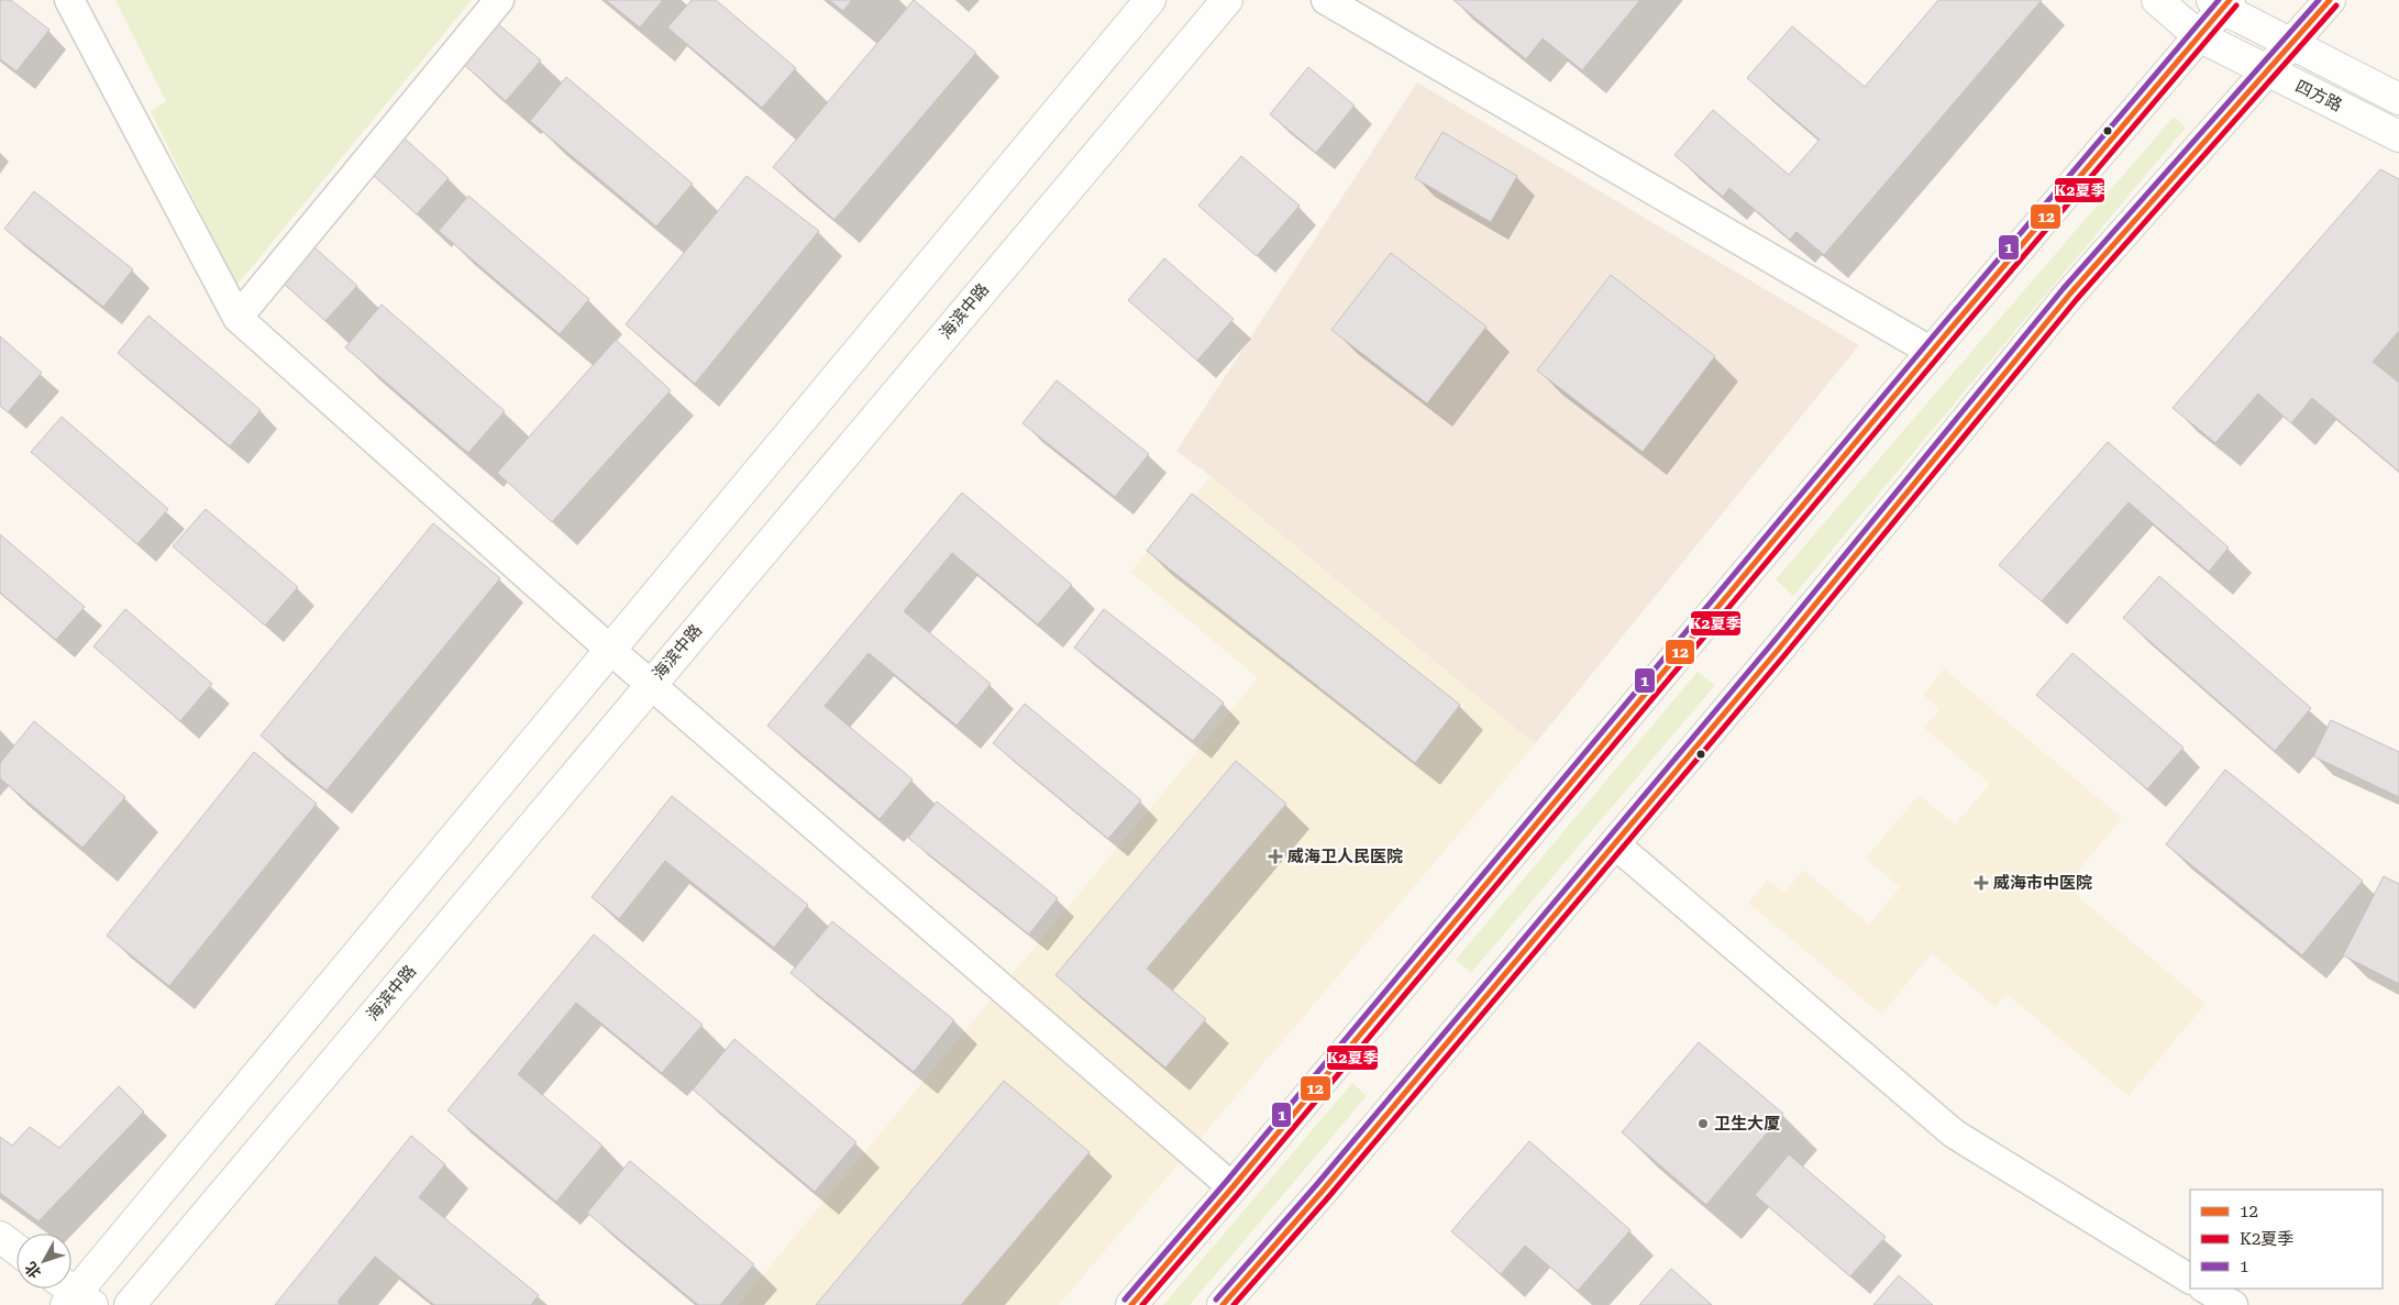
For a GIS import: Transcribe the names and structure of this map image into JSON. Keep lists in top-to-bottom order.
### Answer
{
  "streets": {
    "main road": ["四方路", "海滨中路"]
  },
  "places": {
    "health": ["威海卫人民医院", "威海市中医院"],
    "other": ["卫生大厦"]
  },
  "lines": ["transit line 12", "transit line 1", "transit line K2夏季"],
  "legend": ["12", "K2夏季", "1"],
  "north": "bottom left"
}
